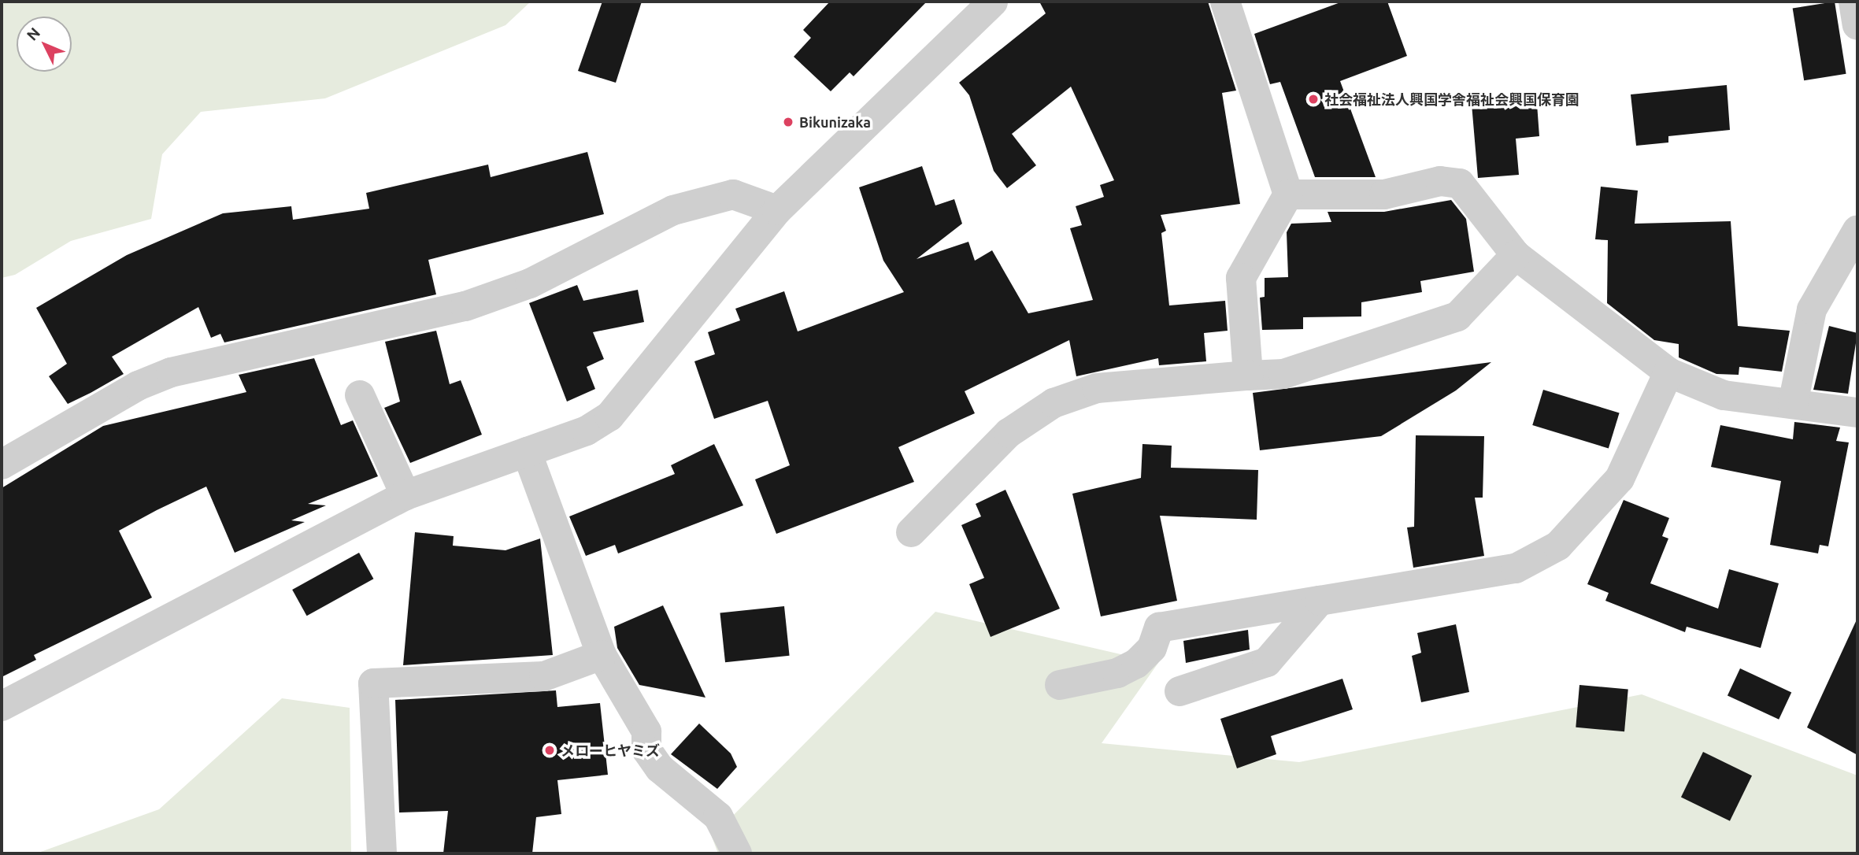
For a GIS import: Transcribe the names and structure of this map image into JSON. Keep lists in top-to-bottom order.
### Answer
{
  "places": ["社会福祉法人興国学舎福祉会興国保育園", "Bikunizaka", "メローヒヤミズ"],
  "north": "top left"
}
